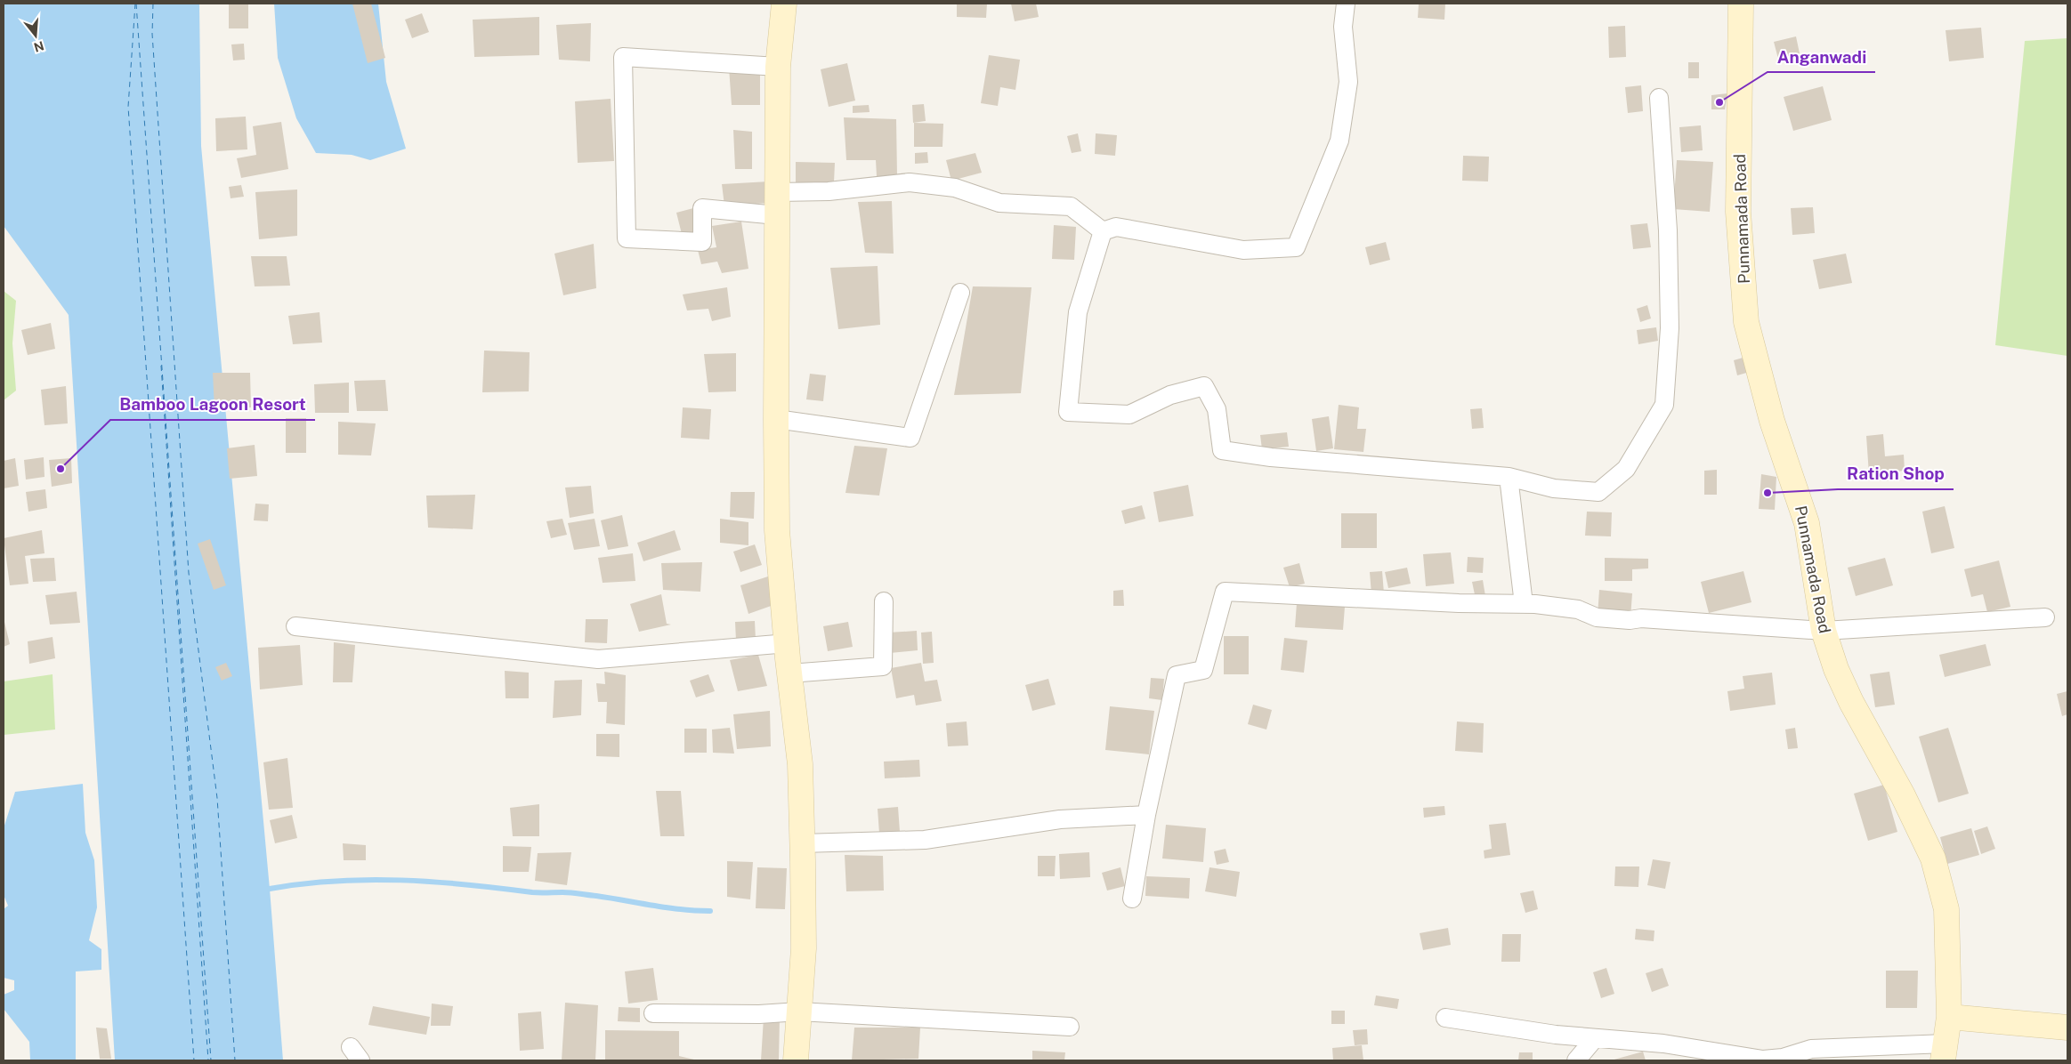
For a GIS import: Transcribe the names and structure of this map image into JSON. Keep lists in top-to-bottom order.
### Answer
{
  "streets": {
    "main road": ["Punnamada Road"]
  },
  "places": ["Anganwadi", "Bamboo Lagoon Resort", "Ration Shop"],
  "north": "bottom"
}
